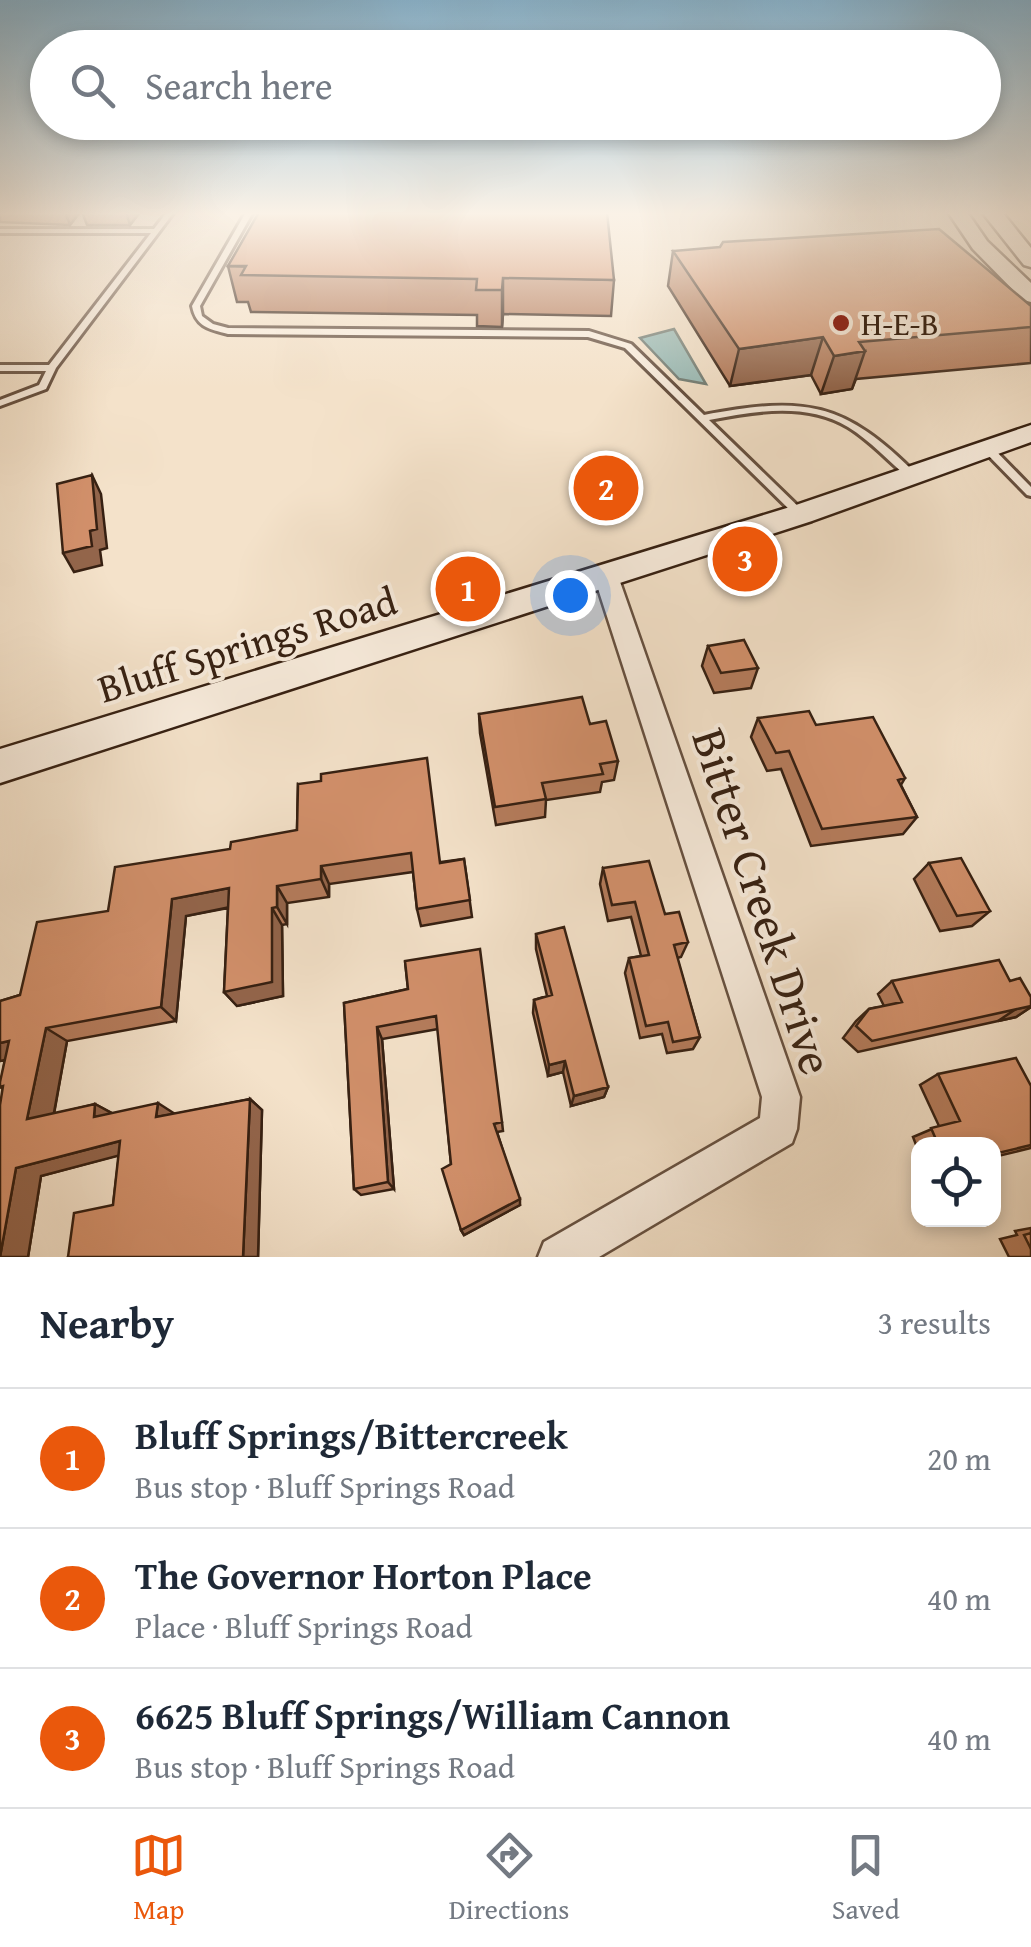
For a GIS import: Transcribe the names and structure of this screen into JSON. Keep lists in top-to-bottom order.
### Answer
{
  "streets": {
    "street": ["Bluff Springs Road", "Bitter Creek Drive"]
  },
  "crossings": [
    ["Bluff Springs Road", "Bitter Creek Drive"]
  ],
  "places": ["H-E-B"],
  "page": {
    "search": "Search here",
    "pins": ["2", "3", "1"],
    "heading": ["Nearby", "3 results"],
    "list": [
      {
        "mark": "1",
        "name": "Bluff Springs/Bittercreek",
        "note": "Bus stop · Bluff Springs Road",
        "value": "20 m"
      },
      {
        "mark": "2",
        "name": "The Governor Horton Place",
        "note": "Place · Bluff Springs Road",
        "value": "40 m"
      },
      {
        "mark": "3",
        "name": "6625 Bluff Springs/William Cannon",
        "note": "Bus stop · Bluff Springs Road",
        "value": "40 m"
      }
    ],
    "nav": ["Map", "Directions", "Saved"]
  }
}
